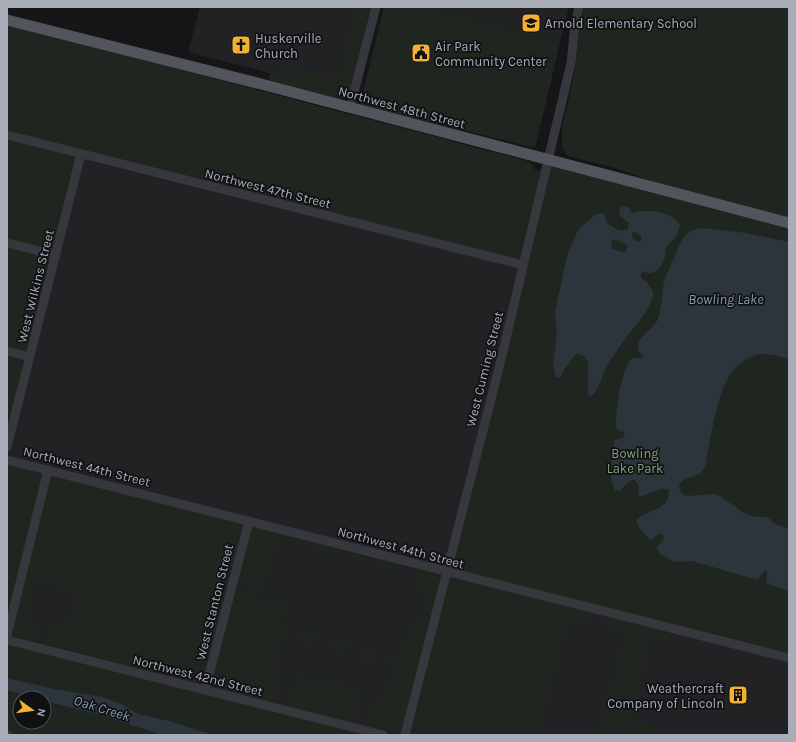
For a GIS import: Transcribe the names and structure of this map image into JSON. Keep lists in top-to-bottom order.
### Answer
{
  "streets": {
    "main road": ["Northwest 48th Street"],
    "street": [
      "Northwest 47th Street",
      "West Wilkins Street",
      "West Cuming Street",
      "Northwest 44th Street",
      "West Stanton Street",
      "Northwest 42nd Street"
    ]
  },
  "crossings": [
    ["Northwest 48th Street", "West Cuming Street"],
    ["Northwest 47th Street", "West Wilkins Street"],
    ["Northwest 47th Street", "West Cuming Street"],
    ["West Cuming Street", "Northwest 44th Street"],
    ["Northwest 44th Street", "West Stanton Street"],
    ["West Stanton Street", "Northwest 42nd Street"]
  ],
  "water": ["Bowling Lake", "Oak Creek"],
  "parks": ["Bowling Lake Park"],
  "places": {
    "school or university": ["Arnold Elementary School"],
    "church": ["Huskerville Church"],
    "public building": ["Air Park Community Center"],
    "building": ["Weathercraft Company of Lincoln"]
  },
  "north": "right"
}
